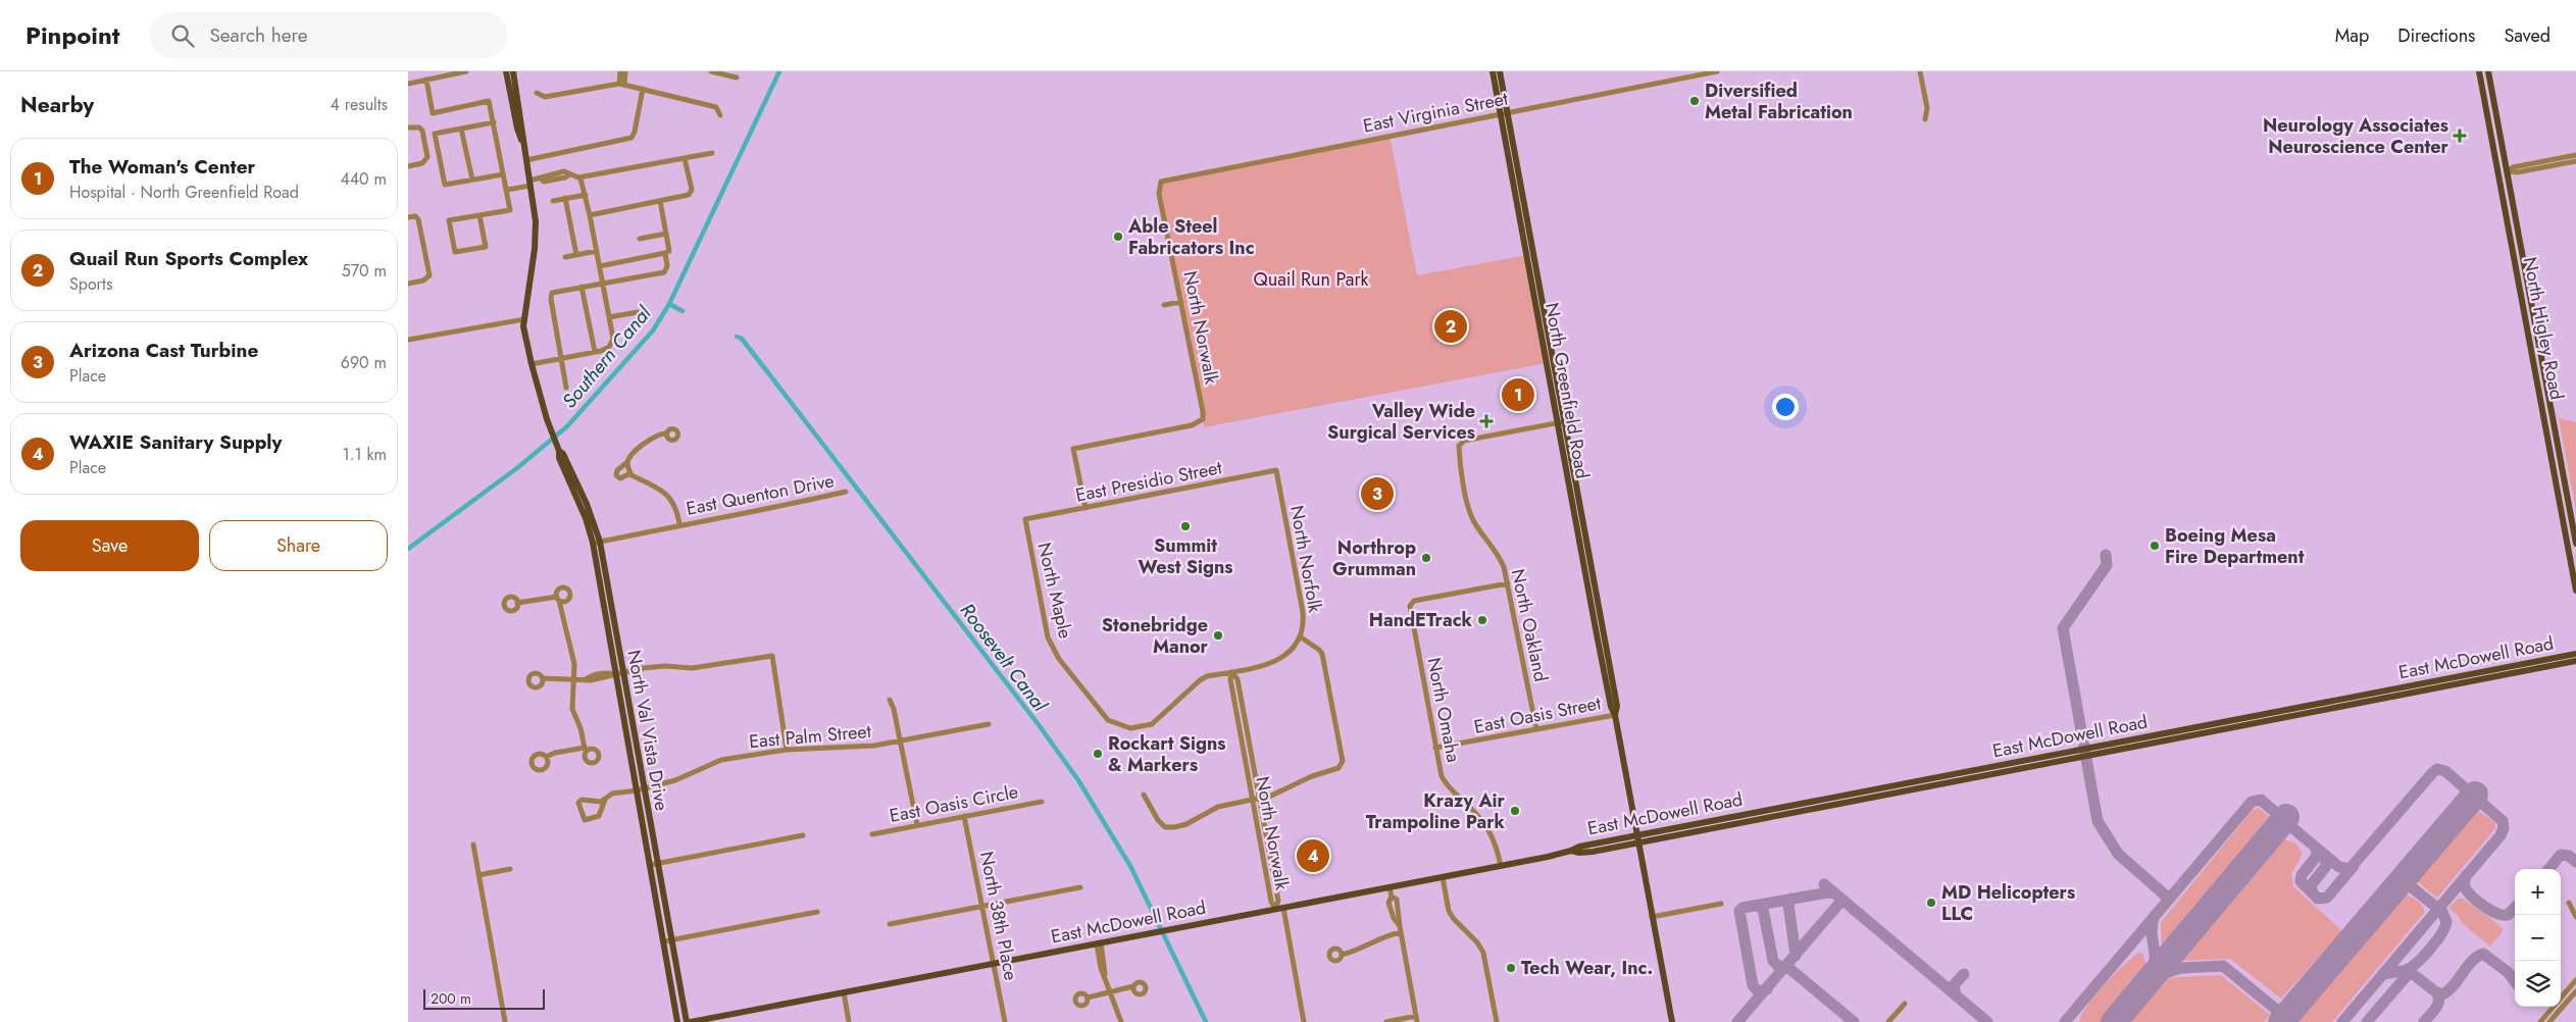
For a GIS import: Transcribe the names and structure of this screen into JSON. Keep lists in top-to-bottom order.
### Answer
{
  "streets": {
    "main road": [
      "North Higley Road",
      "North Greenfield Road",
      "East McDowell Road",
      "North Val Vista Drive"
    ],
    "street": [
      "East Virginia Street",
      "North Norwalk",
      "East Presidio Street",
      "East Quenton Drive",
      "North Norfolk",
      "North Maple",
      "North Oakland",
      "North Omaha",
      "East Oasis Street",
      "East Palm Street",
      "East Oasis Circle",
      "North 38th Place"
    ]
  },
  "crossings": [
    ["East Virginia Street", "North Norwalk"],
    ["East Virginia Street", "North Greenfield Road"],
    ["North Norwalk", "East Presidio Street"],
    ["North Norwalk", "North Norfolk"],
    ["North Norwalk", "North Maple"],
    ["North Norwalk", "East McDowell Road"],
    ["North Greenfield Road", "North Oakland"],
    ["North Greenfield Road", "East McDowell Road"],
    ["North Greenfield Road", "East Oasis Street"],
    ["East Presidio Street", "North Norfolk"],
    ["East Presidio Street", "North Maple"],
    ["East Quenton Drive", "North Val Vista Drive"],
    ["North Oakland", "North Omaha"],
    ["North Oakland", "East Oasis Street"],
    ["East McDowell Road", "North Omaha"],
    ["East McDowell Road", "North 38th Place"],
    ["North Omaha", "East Oasis Street"],
    ["North Val Vista Drive", "East Palm Street"],
    ["East Oasis Circle", "North 38th Place"]
  ],
  "water": ["Southern Canal", "Roosevelt Canal"],
  "parks": ["Quail Run Park"],
  "places": {
    "other": [
      "Diversified Metal Fabrication",
      "Able Steel Fabricators Inc",
      "Summit West Signs",
      "Boeing Mesa Fire Department",
      "Northrop Grumman",
      "HandETrack",
      "Stonebridge Manor",
      "Rockart Signs & Markers",
      "Krazy Air Trampoline Park",
      "MD Helicopters LLC",
      "Tech Wear, Inc."
    ],
    "health": ["Neurology Associates Neuroscience Center", "Valley Wide Surgical Services"]
  },
  "scale_bar": "200 m",
  "page": {
    "header": "Pinpoint",
    "search": "Search here",
    "nav": ["Map", "Directions", "Saved"],
    "heading": ["Nearby", "4 results"],
    "list": [
      {
        "mark": "1",
        "name": "The Woman's Center",
        "note": "Hospital · North Greenfield Road",
        "value": "440 m"
      },
      {
        "mark": "2",
        "name": "Quail Run Sports Complex",
        "note": "Sports",
        "value": "570 m"
      },
      {
        "mark": "3",
        "name": "Arizona Cast Turbine",
        "note": "Place",
        "value": "690 m"
      },
      {
        "mark": "4",
        "name": "WAXIE Sanitary Supply",
        "note": "Place",
        "value": "1.1 km"
      }
    ],
    "pins": [
      "2",
      "1",
      "3",
      "4"
    ],
    "buttons": ["Save", "Share"],
    "map_buttons": ["+", "−"],
    "scale": "200 m"
  }
}
